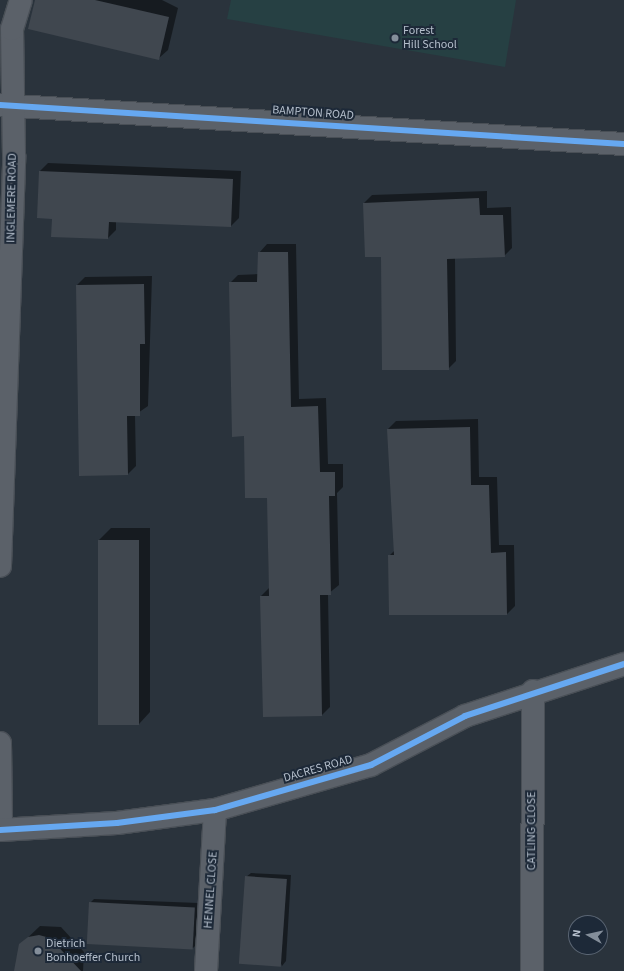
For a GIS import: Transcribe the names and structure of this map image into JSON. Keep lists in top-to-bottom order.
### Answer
{
  "streets": {
    "street": [
      "BAMPTON ROAD",
      "INGLEMERE ROAD",
      "DACRES ROAD",
      "CATLING CLOSE",
      "HENNEL CLOSE"
    ]
  },
  "crossings": [
    ["BAMPTON ROAD", "INGLEMERE ROAD"],
    ["DACRES ROAD", "CATLING CLOSE"],
    ["DACRES ROAD", "HENNEL CLOSE"]
  ],
  "places": ["Forest Hill School", "Dietrich Bonhoeffer Church"],
  "north": "left"
}
